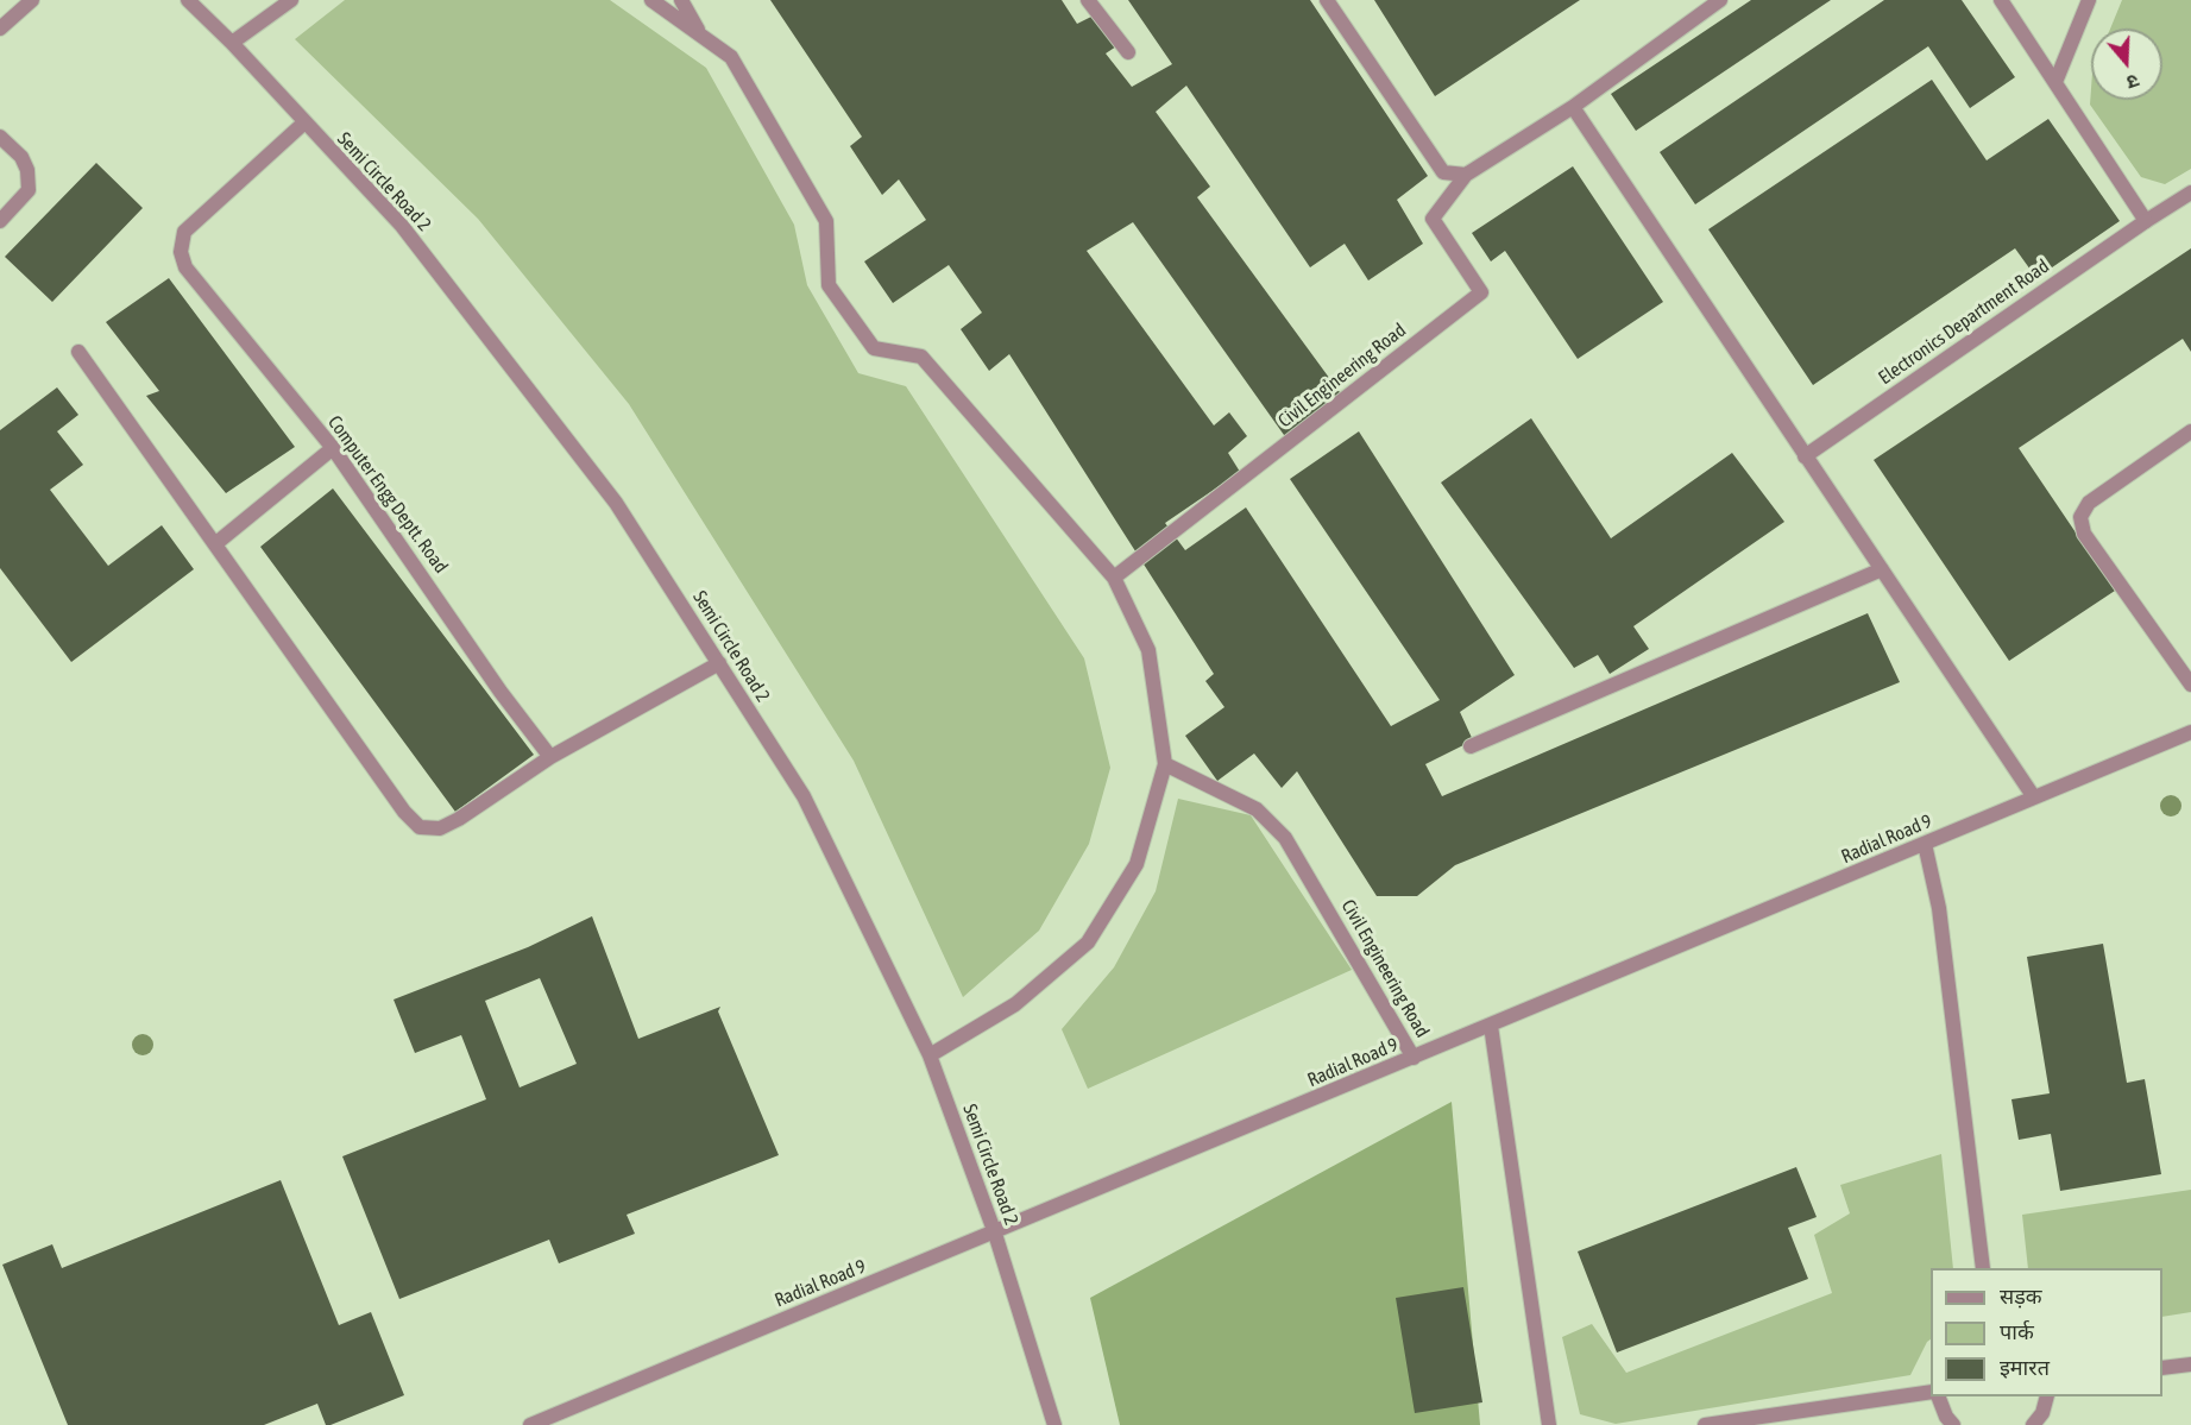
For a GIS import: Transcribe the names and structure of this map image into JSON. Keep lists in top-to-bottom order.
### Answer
{
  "streets": {
    "street": [
      "Semi Circle Road 2",
      "Electronics Department Road",
      "Civil Engineering Road",
      "Computer Engg Deptt. Road",
      "Radial Road 9"
    ]
  },
  "crossings": [
    ["Semi Circle Road 2", "Computer Engg Deptt. Road"],
    ["Semi Circle Road 2", "Radial Road 9"],
    ["Civil Engineering Road", "Radial Road 9"]
  ],
  "legend": ["सड़क", "पार्क", "इमारत"],
  "north": "bottom"
}
